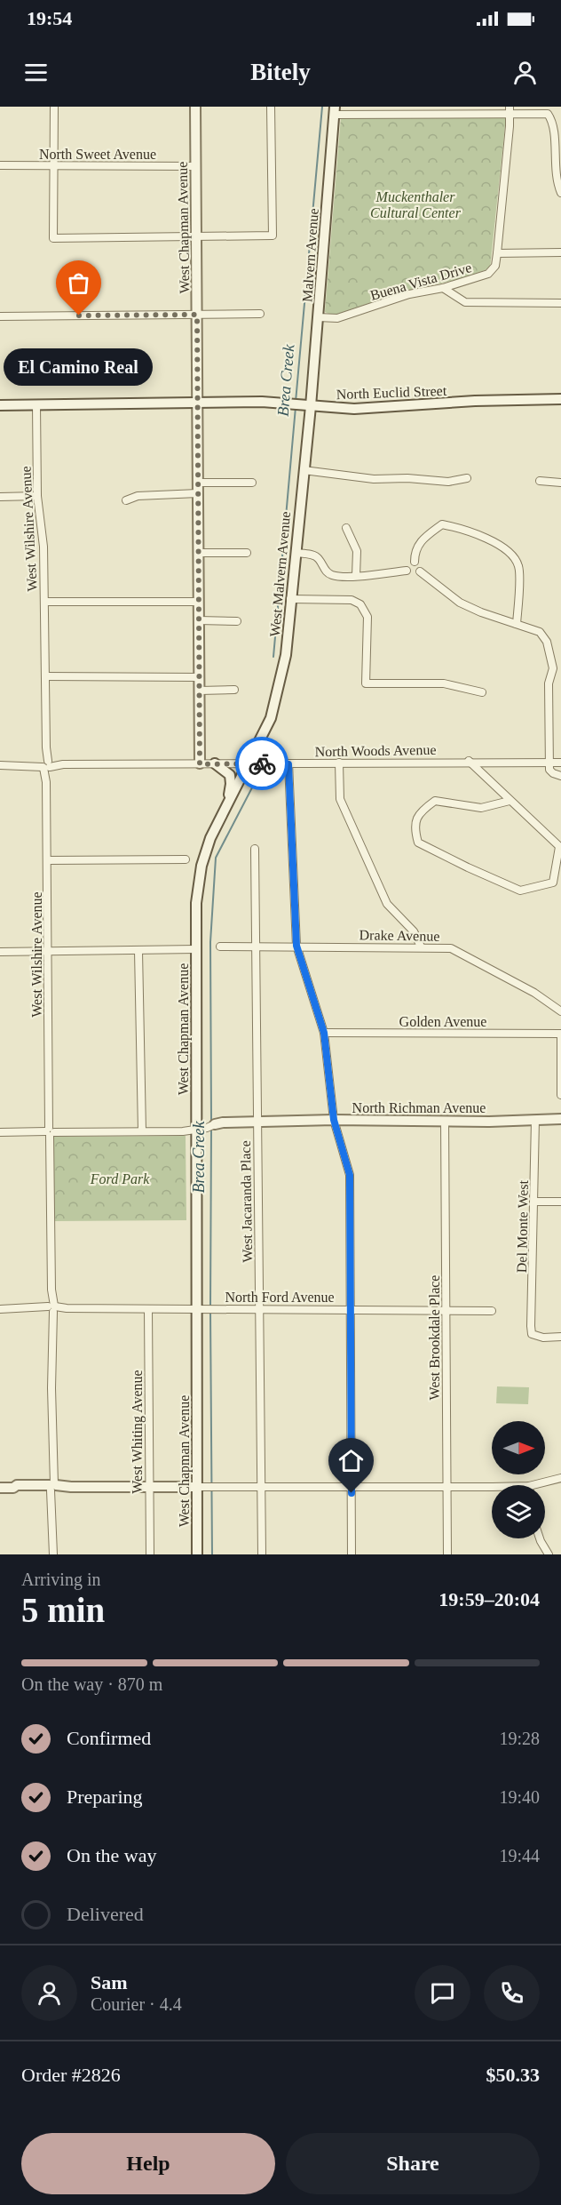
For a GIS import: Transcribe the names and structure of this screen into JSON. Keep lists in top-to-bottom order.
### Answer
{
  "streets": {
    "main road": [
      "West Chapman Avenue",
      "Malvern Avenue",
      "North Euclid Street",
      "West Malvern Avenue",
      "North Richman Avenue"
    ],
    "street": [
      "North Sweet Avenue",
      "Buena Vista Drive",
      "West Wilshire Avenue",
      "North Woods Avenue",
      "Drake Avenue",
      "Golden Avenue",
      "West Jacaranda Place",
      "Del Monte West",
      "North Ford Avenue",
      "West Brookdale Place",
      "West Whiting Avenue"
    ]
  },
  "crossings": [
    ["North Sweet Avenue", "West Chapman Avenue"],
    ["West Chapman Avenue", "North Euclid Street"],
    ["West Chapman Avenue", "West Malvern Avenue"],
    ["West Chapman Avenue", "North Woods Avenue"],
    ["West Chapman Avenue", "North Richman Avenue"],
    ["West Chapman Avenue", "North Ford Avenue"],
    ["Malvern Avenue", "Buena Vista Drive"],
    ["Malvern Avenue", "North Euclid Street"],
    ["Malvern Avenue", "West Malvern Avenue"],
    ["North Euclid Street", "West Wilshire Avenue"],
    ["North Euclid Street", "West Malvern Avenue"],
    ["West Wilshire Avenue", "North Woods Avenue"],
    ["West Wilshire Avenue", "North Richman Avenue"],
    ["West Wilshire Avenue", "North Ford Avenue"],
    ["Drake Avenue", "West Jacaranda Place"],
    ["North Richman Avenue", "West Jacaranda Place"],
    ["North Richman Avenue", "Del Monte West"],
    ["North Richman Avenue", "West Brookdale Place"],
    ["West Jacaranda Place", "North Ford Avenue"],
    ["North Ford Avenue", "West Brookdale Place"],
    ["North Ford Avenue", "West Whiting Avenue"]
  ],
  "water": ["Brea Creek"],
  "parks": ["Muckenthaler Cultural Center", "Ford Park"],
  "places": ["El Camino Real"],
  "north": "right",
  "page": {
    "status": "19:54",
    "header": "Bitely",
    "bubble": "El Camino Real",
    "heading": ["5 min", "Arriving in", "19:59–20:04"],
    "panel": [
      "Sam",
      "Courier · 4.4",
      "Order #2826",
      "$50.33"
    ],
    "bar": "On the way · 870 m",
    "list": [
      ["Confirmed", "19:28"],
      ["Preparing", "19:40"],
      ["On the way", "19:44"],
      "Delivered"
    ],
    "buttons": ["Help", "Share"]
  }
}
